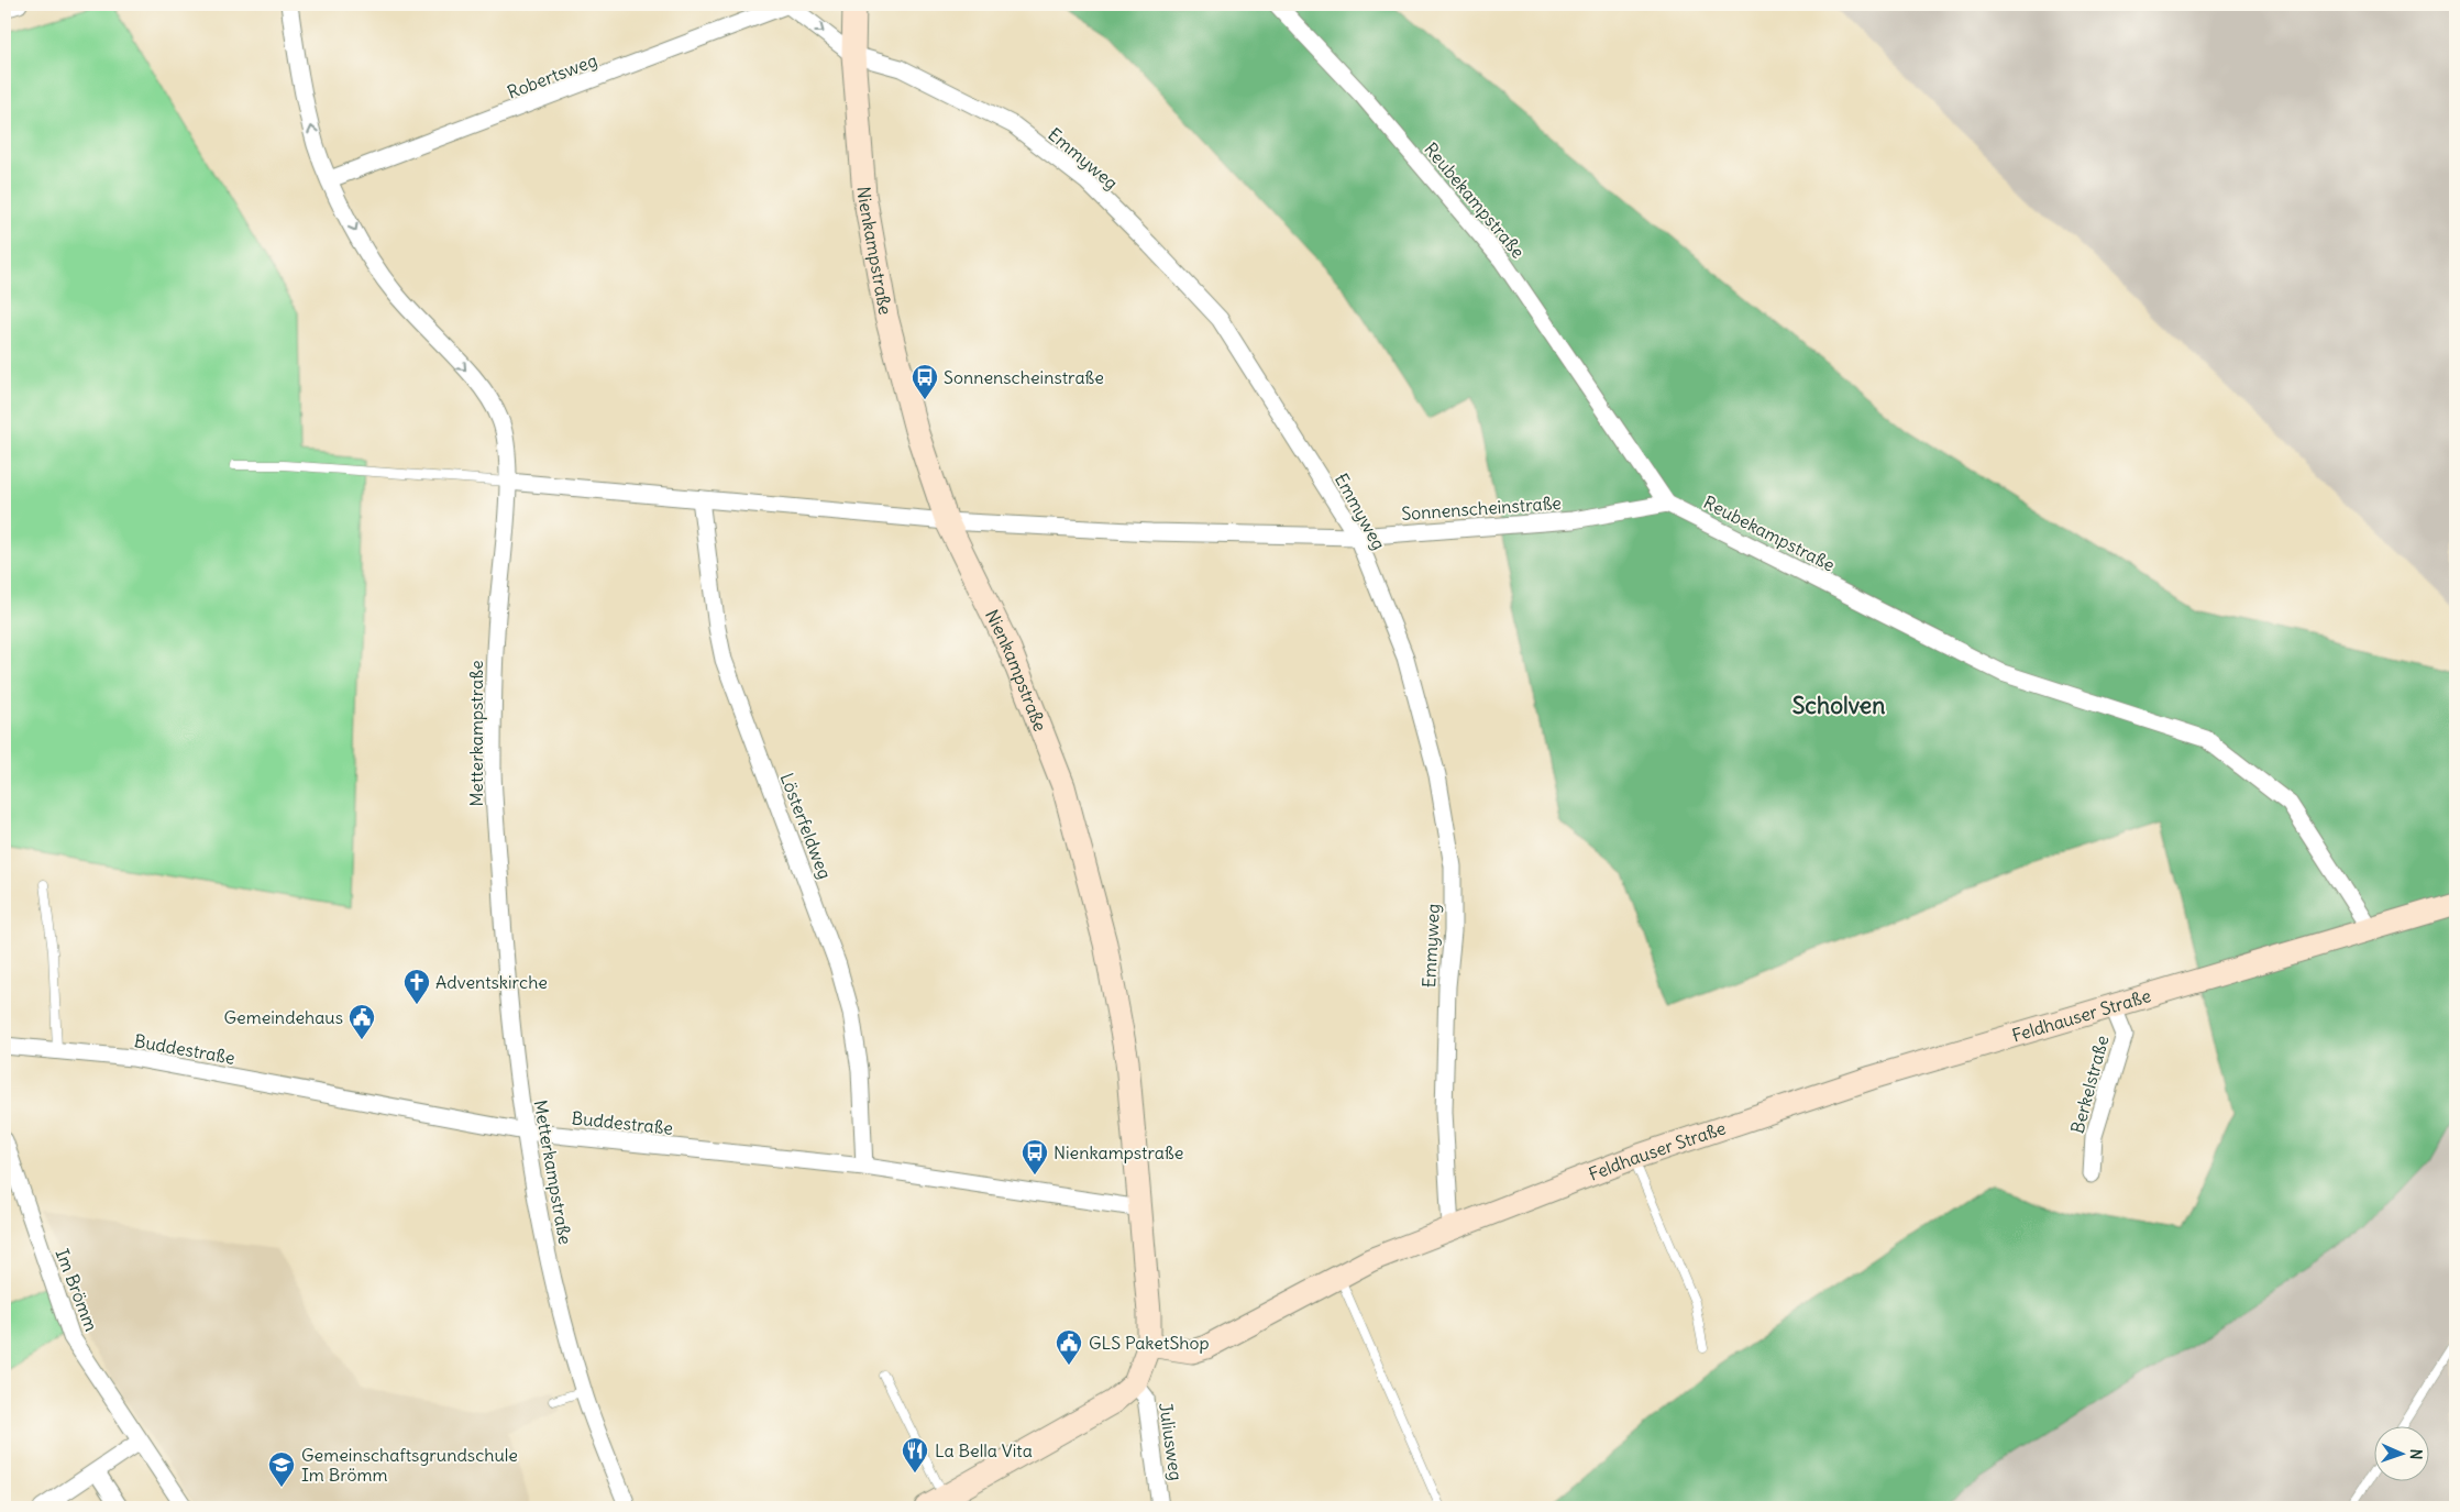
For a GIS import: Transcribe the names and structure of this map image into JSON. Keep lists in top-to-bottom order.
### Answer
{
  "streets": {
    "street": [
      "Robertsweg",
      "Emmyweg",
      "Reubekampstraße",
      "Nienkampstraße",
      "Sonnenscheinstraße",
      "Metterkampstraße",
      "Lösterfeldweg",
      "Feldhauser Straße",
      "Buddestraße",
      "Berkelstraße",
      "Im Brömm",
      "Juliusweg"
    ]
  },
  "crossings": [
    ["Robertsweg", "Emmyweg"],
    ["Robertsweg", "Nienkampstraße"],
    ["Robertsweg", "Metterkampstraße"],
    ["Emmyweg", "Nienkampstraße"],
    ["Emmyweg", "Sonnenscheinstraße"],
    ["Emmyweg", "Feldhauser Straße"],
    ["Reubekampstraße", "Sonnenscheinstraße"],
    ["Reubekampstraße", "Feldhauser Straße"],
    ["Nienkampstraße", "Sonnenscheinstraße"],
    ["Nienkampstraße", "Feldhauser Straße"],
    ["Nienkampstraße", "Buddestraße"],
    ["Sonnenscheinstraße", "Metterkampstraße"],
    ["Sonnenscheinstraße", "Lösterfeldweg"],
    ["Metterkampstraße", "Buddestraße"],
    ["Lösterfeldweg", "Buddestraße"],
    ["Feldhauser Straße", "Berkelstraße"]
  ],
  "districts": ["Scholven"],
  "places": {
    "bus stop": ["Sonnenscheinstraße", "Nienkampstraße"],
    "church": ["Adventskirche"],
    "public building": ["Gemeindehaus", "GLS PaketShop"],
    "restaurant": ["La Bella Vita"],
    "school or university": ["Gemeinschaftsgrundschule Im Brömm"]
  },
  "north": "right"
}
